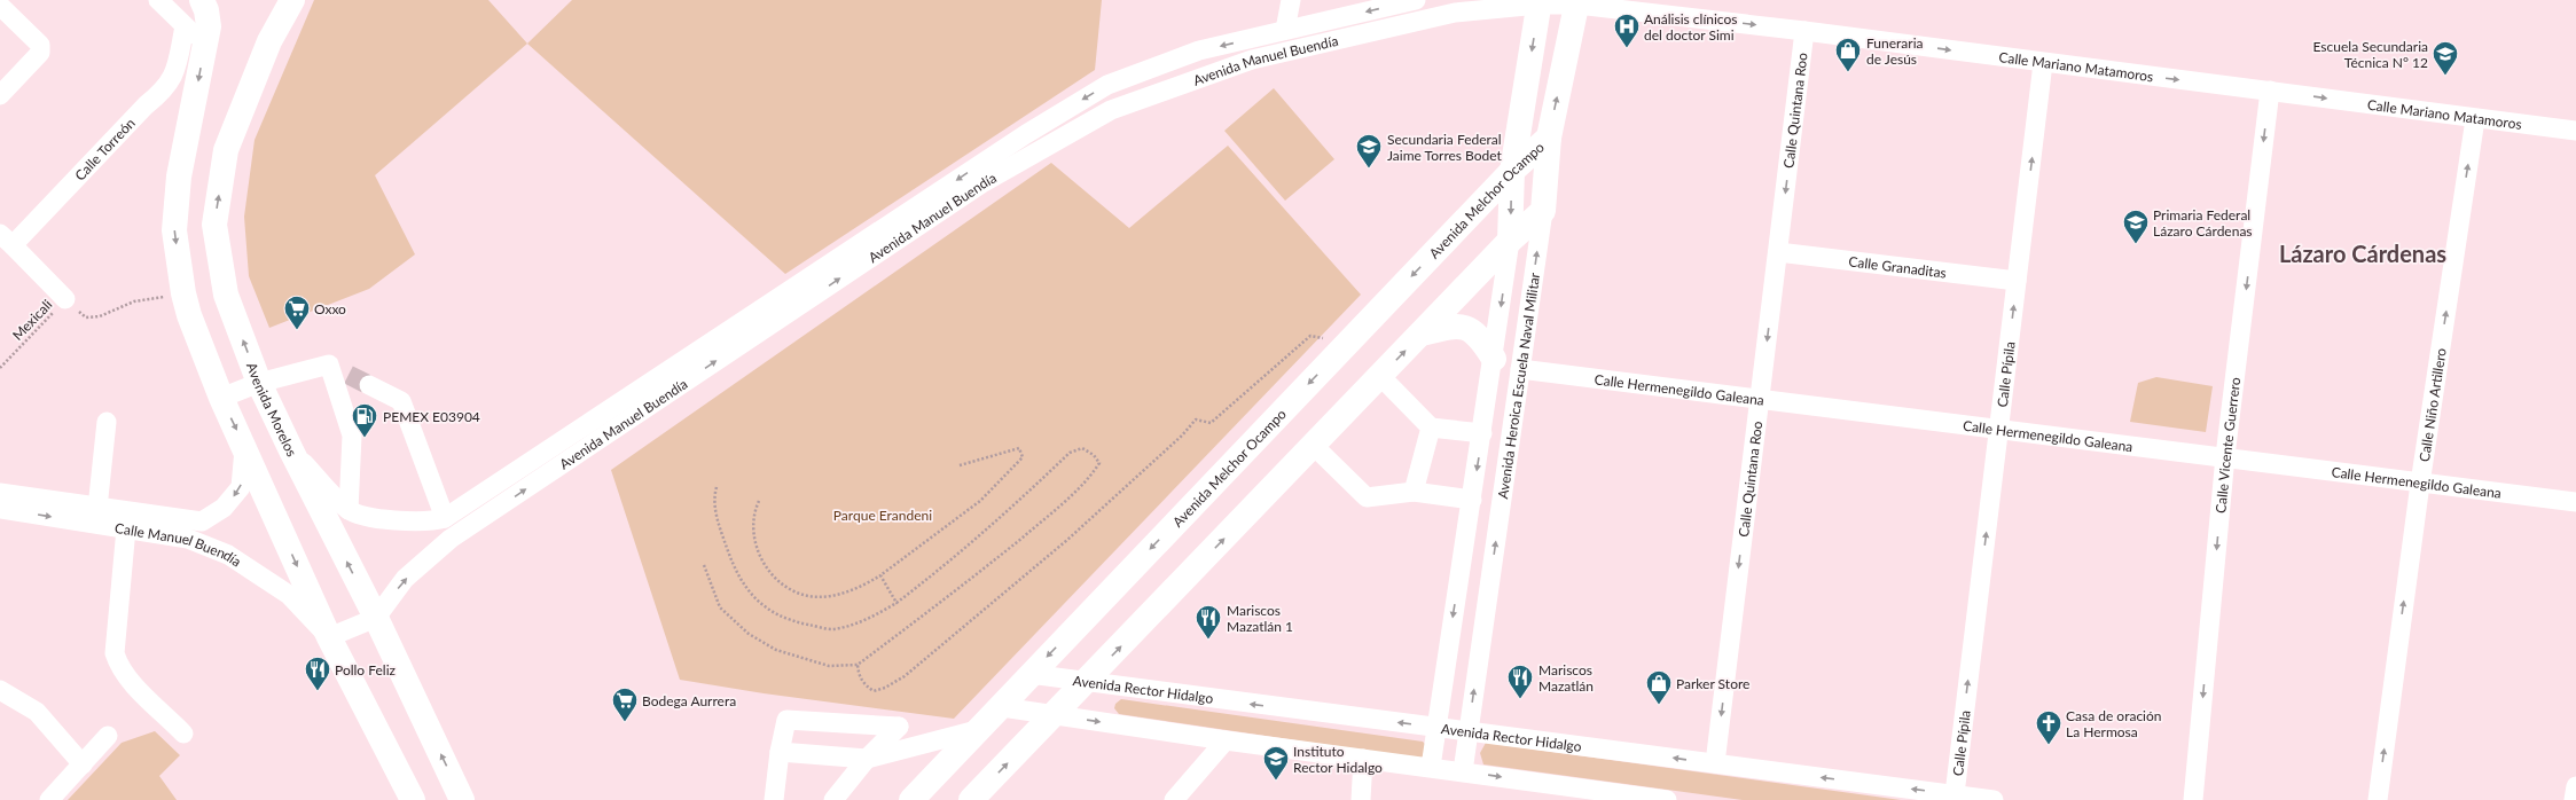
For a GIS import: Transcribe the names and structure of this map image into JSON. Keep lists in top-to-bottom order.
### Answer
{
  "streets": {
    "main road": ["Avenida Melchor Ocampo", "Avenida Heroica Escuela Naval Militar", "Avenida Morelos"],
    "street": [
      "Avenida Manuel Buendía",
      "Calle Mariano Matamoros",
      "Calle Quintana Roo",
      "Calle Torreón",
      "Calle Granaditas",
      "Calle Pípila",
      "Calle Hermenegildo Galeana",
      "Calle Niño Artillero",
      "Calle Vicente Guerrero",
      "Calle Manuel Buendía",
      "Avenida Rector Hidalgo"
    ],
    "path": ["Mexicali"]
  },
  "crossings": [
    ["Avenida Manuel Buendía", "Calle Mariano Matamoros"],
    ["Avenida Manuel Buendía", "Avenida Heroica Escuela Naval Militar"],
    ["Avenida Manuel Buendía", "Avenida Morelos"],
    ["Calle Mariano Matamoros", "Calle Quintana Roo"],
    ["Calle Mariano Matamoros", "Calle Pípila"],
    ["Calle Mariano Matamoros", "Avenida Heroica Escuela Naval Militar"],
    ["Calle Mariano Matamoros", "Calle Niño Artillero"],
    ["Calle Mariano Matamoros", "Calle Vicente Guerrero"],
    ["Calle Quintana Roo", "Calle Granaditas"],
    ["Calle Quintana Roo", "Calle Hermenegildo Galeana"],
    ["Calle Quintana Roo", "Avenida Rector Hidalgo"],
    ["Avenida Melchor Ocampo", "Avenida Heroica Escuela Naval Militar"],
    ["Avenida Melchor Ocampo", "Avenida Rector Hidalgo"],
    ["Calle Granaditas", "Calle Pípila"],
    ["Calle Pípila", "Calle Hermenegildo Galeana"],
    ["Calle Pípila", "Avenida Rector Hidalgo"],
    ["Avenida Heroica Escuela Naval Militar", "Calle Hermenegildo Galeana"],
    ["Avenida Heroica Escuela Naval Militar", "Avenida Rector Hidalgo"],
    ["Calle Hermenegildo Galeana", "Calle Niño Artillero"],
    ["Calle Hermenegildo Galeana", "Calle Vicente Guerrero"]
  ],
  "one_way": [
    "Calle Mariano Matamoros",
    "Calle Quintana Roo",
    "Calle Pípila",
    "Calle Niño Artillero",
    "Calle Vicente Guerrero"
  ],
  "districts": ["Lázaro Cárdenas"],
  "parks": ["Parque Erandeni"],
  "places": {
    "hospital": ["Análisis clínicos del doctor Simi"],
    "shop": ["Funeraria de Jesús", "Parker Store"],
    "school or university": [
      "Escuela Secundaria Técnica N° 12",
      "Secundaria Federal Jaime Torres Bodet",
      "Primaria Federal Lázaro Cárdenas",
      "Instituto Rector Hidalgo"
    ],
    "supermarket": ["Oxxo", "Bodega Aurrera"],
    "fuel station": ["PEMEX E03904"],
    "restaurant": ["Mariscos Mazatlán 1", "Pollo Feliz", "Mariscos Mazatlán"],
    "church": ["Casa de oración La Hermosa"]
  }
}
